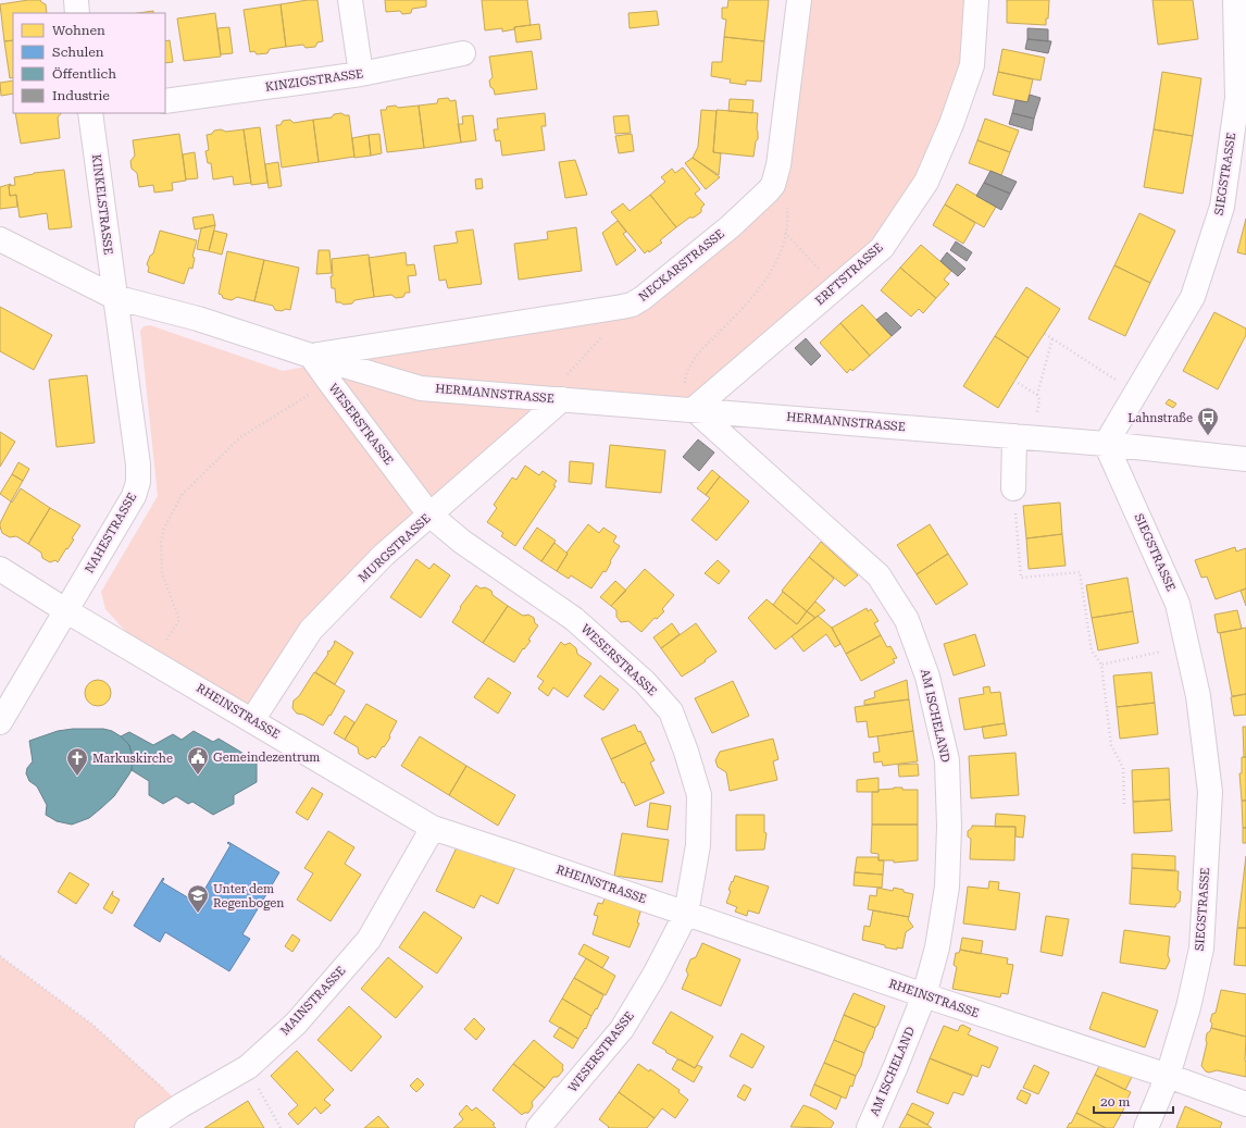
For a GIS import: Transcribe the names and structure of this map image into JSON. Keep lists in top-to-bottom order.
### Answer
{
  "streets": {
    "street": [
      "KINZIGSTRASSE",
      "SIEGSTRASSE",
      "KINKELSTRASSE",
      "NECKARSTRASSE",
      "ERFTSTRASSE",
      "HERMANNSTRASSE",
      "WESERSTRASSE",
      "NAHESTRASSE",
      "MURGSTRASSE",
      "RHEINSTRASSE",
      "AM ISCHELAND",
      "MAINSTRASSE"
    ]
  },
  "crossings": [
    ["SIEGSTRASSE", "HERMANNSTRASSE"],
    ["SIEGSTRASSE", "RHEINSTRASSE"],
    ["KINKELSTRASSE", "HERMANNSTRASSE"],
    ["KINKELSTRASSE", "NAHESTRASSE"],
    ["NECKARSTRASSE", "HERMANNSTRASSE"],
    ["NECKARSTRASSE", "WESERSTRASSE"],
    ["ERFTSTRASSE", "HERMANNSTRASSE"],
    ["ERFTSTRASSE", "AM ISCHELAND"],
    ["HERMANNSTRASSE", "WESERSTRASSE"],
    ["HERMANNSTRASSE", "NAHESTRASSE"],
    ["HERMANNSTRASSE", "MURGSTRASSE"],
    ["HERMANNSTRASSE", "AM ISCHELAND"],
    ["WESERSTRASSE", "MURGSTRASSE"],
    ["WESERSTRASSE", "RHEINSTRASSE"],
    ["NAHESTRASSE", "RHEINSTRASSE"],
    ["MURGSTRASSE", "RHEINSTRASSE"],
    ["RHEINSTRASSE", "AM ISCHELAND"],
    ["RHEINSTRASSE", "MAINSTRASSE"]
  ],
  "places": {
    "bus stop": ["Lahnstraße"],
    "public building": ["Gemeindezentrum"],
    "church": ["Markuskirche"],
    "school or university": ["Unter dem Regenbogen"]
  },
  "legend": [
    "Wohnen",
    "Schulen",
    "Öffentlich",
    "Industrie"
  ],
  "scale_bar": "20 m"
}
